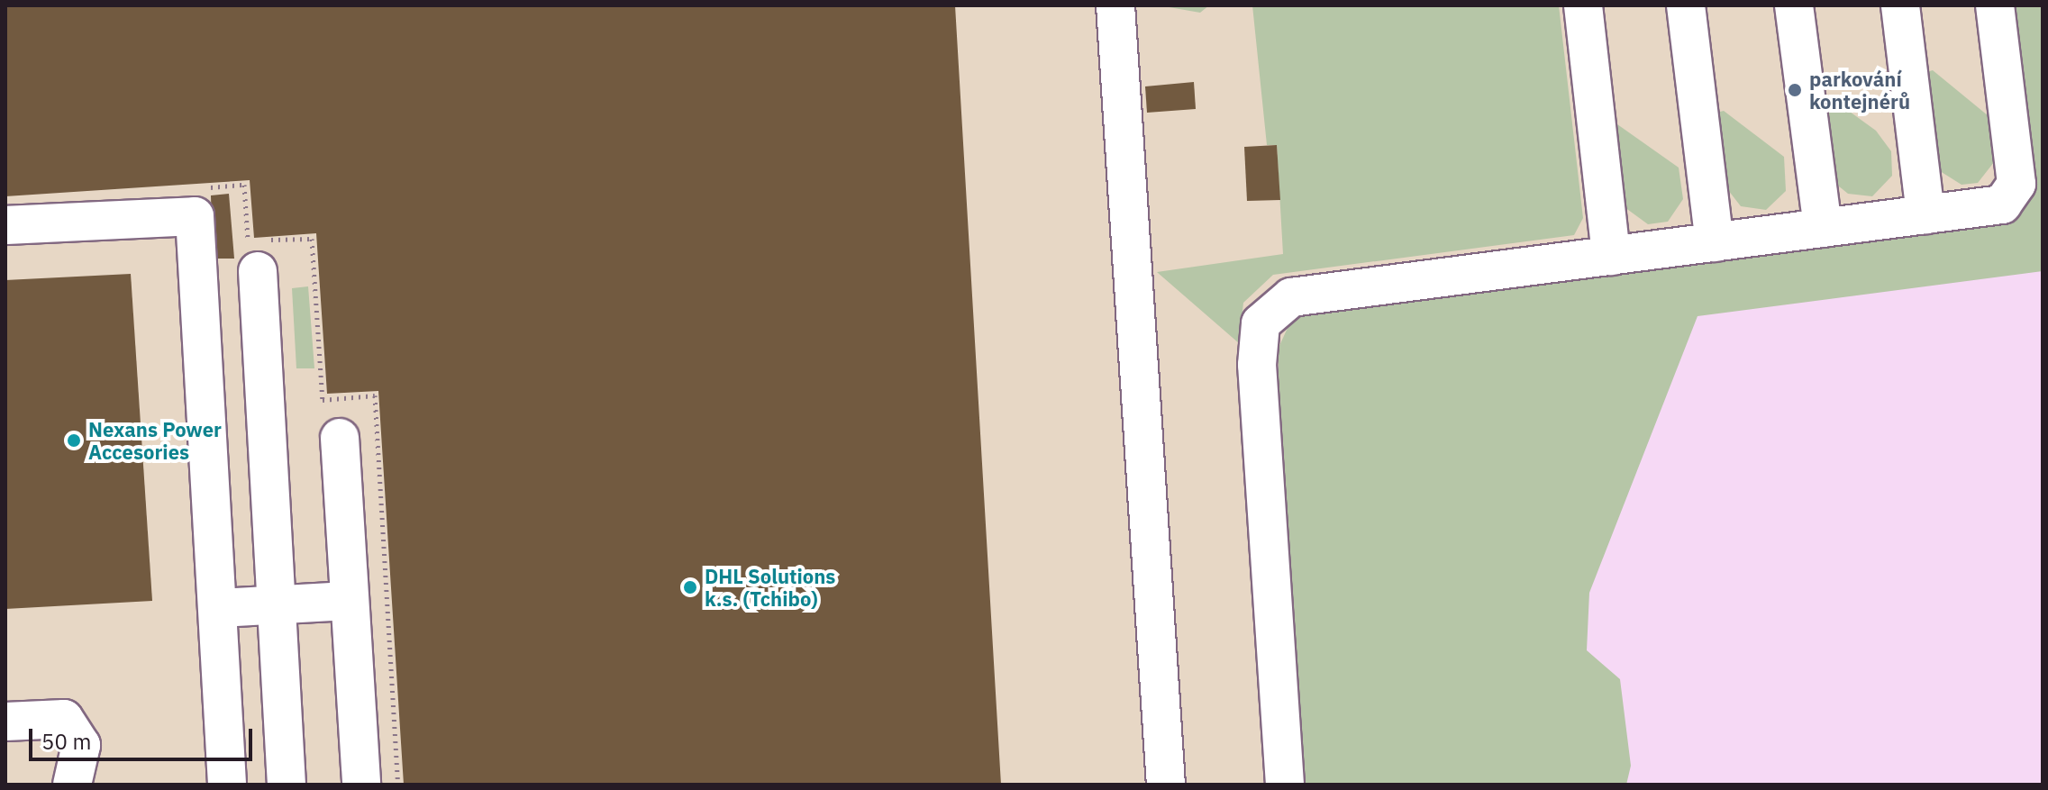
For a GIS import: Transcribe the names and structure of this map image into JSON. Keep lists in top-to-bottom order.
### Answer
{
  "places": ["parkování kontejnérů", "Nexans Power Accesories", "DHL Solutions k.s. (Tchibo)"],
  "scale_bar": "50 m"
}
